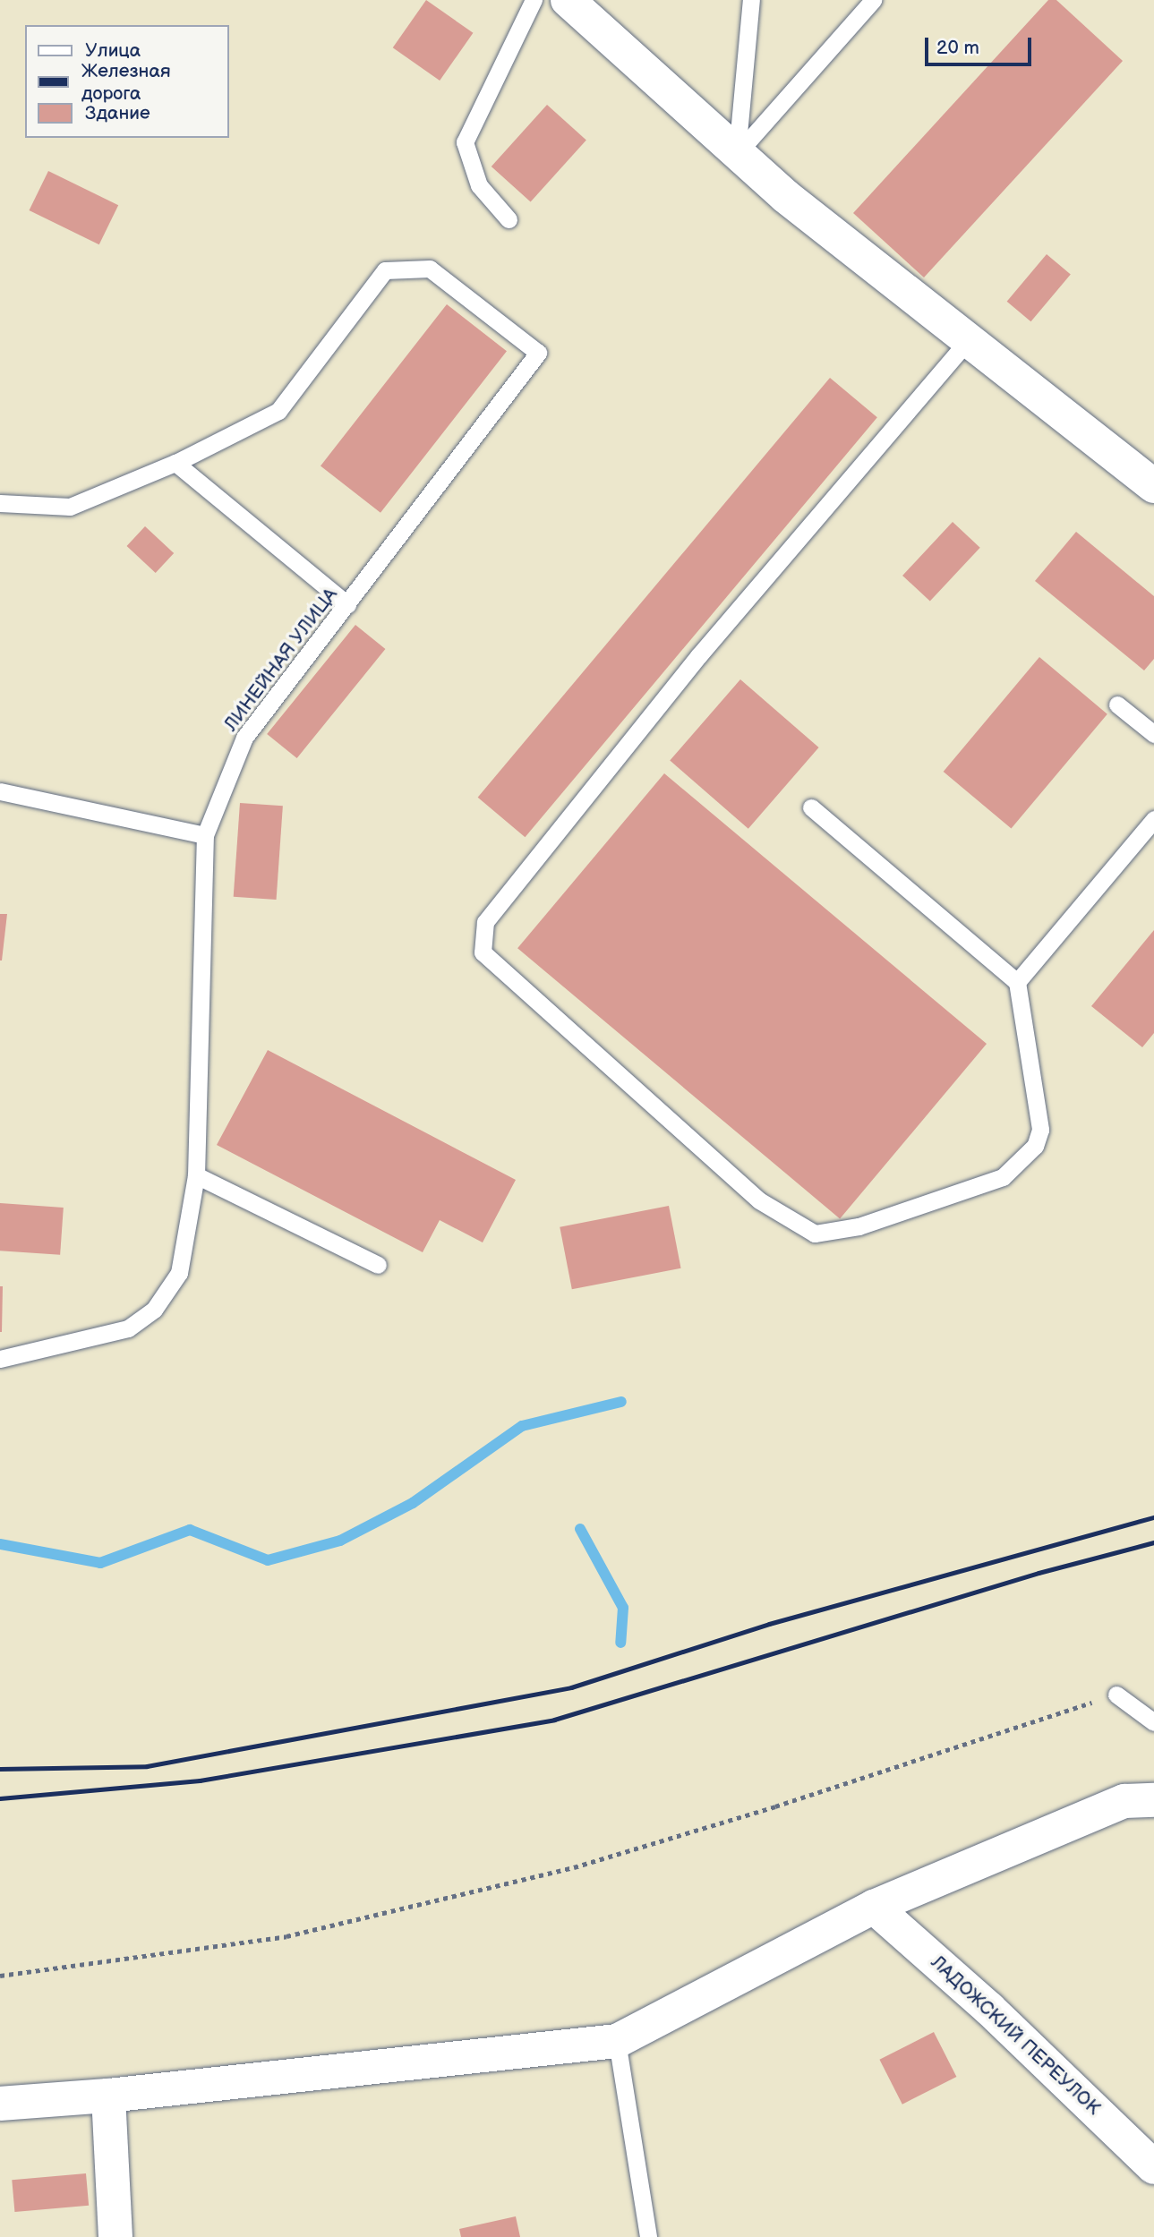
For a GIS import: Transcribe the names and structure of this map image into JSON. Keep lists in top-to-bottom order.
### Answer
{
  "streets": {
    "street": ["ЛАДОЖСКИЙ ПЕРЕУЛОК"],
    "lane": ["ЛИНЕЙНАЯ УЛИЦА"]
  },
  "legend": ["Улица", "Железная дорога", "Здание"],
  "scale_bar": "20 m"
}
